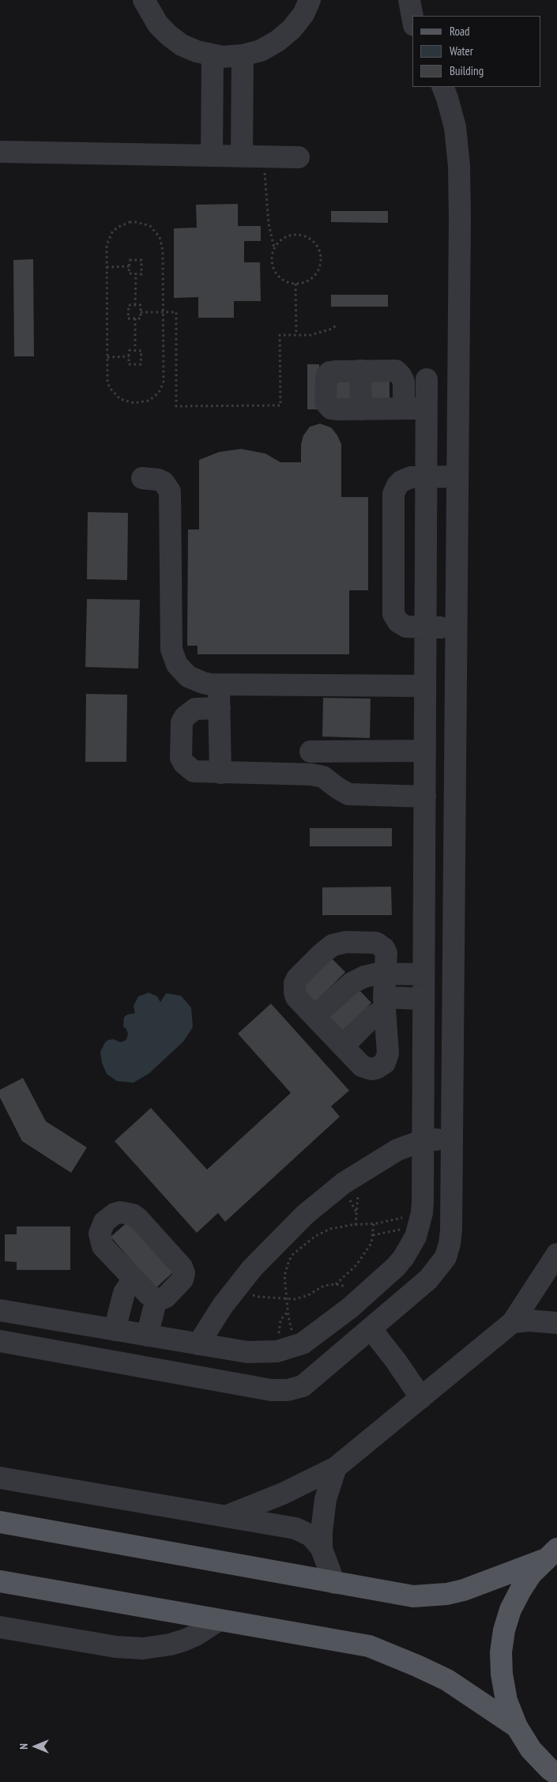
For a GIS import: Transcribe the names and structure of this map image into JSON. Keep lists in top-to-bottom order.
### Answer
{
  "legend": ["Road", "Water", "Building"],
  "north": "left"
}
